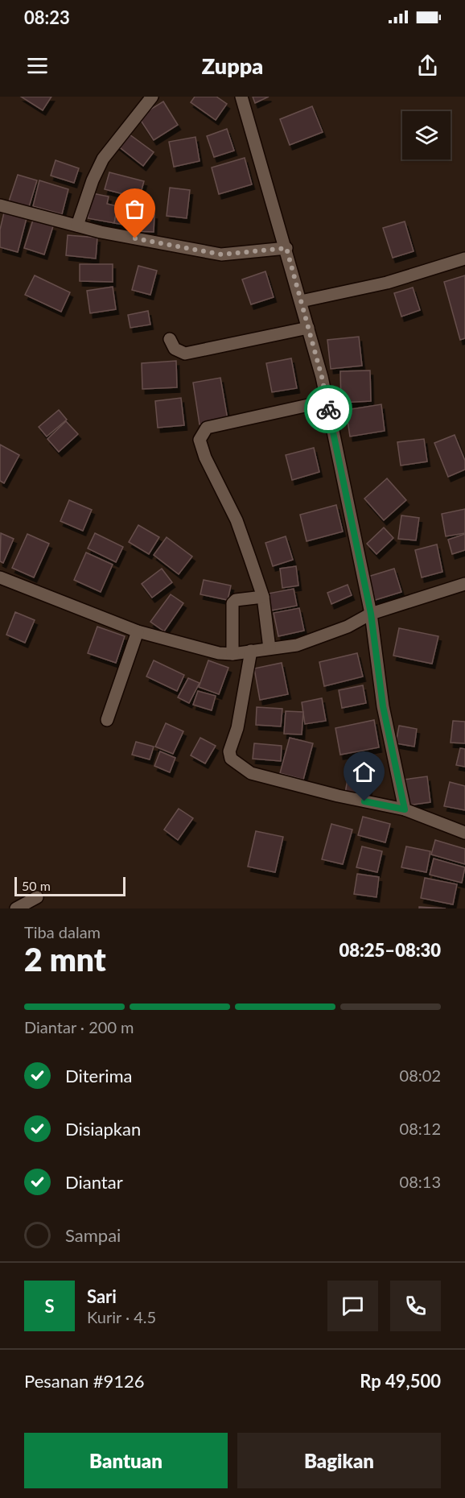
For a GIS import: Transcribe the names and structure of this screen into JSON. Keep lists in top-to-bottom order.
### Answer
{
  "scale_bar": "50 m",
  "page": {
    "status": "08:23",
    "header": "Zuppa",
    "scale": "50 m",
    "heading": ["2 mnt", "Tiba dalam", "08:25–08:30"],
    "panel": [
      "Sari",
      "Kurir · 4.5",
      "Pesanan #9126",
      "Rp 49,500"
    ],
    "bar": "Diantar · 200 m",
    "list": [
      ["Diterima", "08:02"],
      ["Disiapkan", "08:12"],
      ["Diantar", "08:13"],
      "Sampai"
    ],
    "round": "S",
    "buttons": ["Bantuan", "Bagikan"]
  }
}
